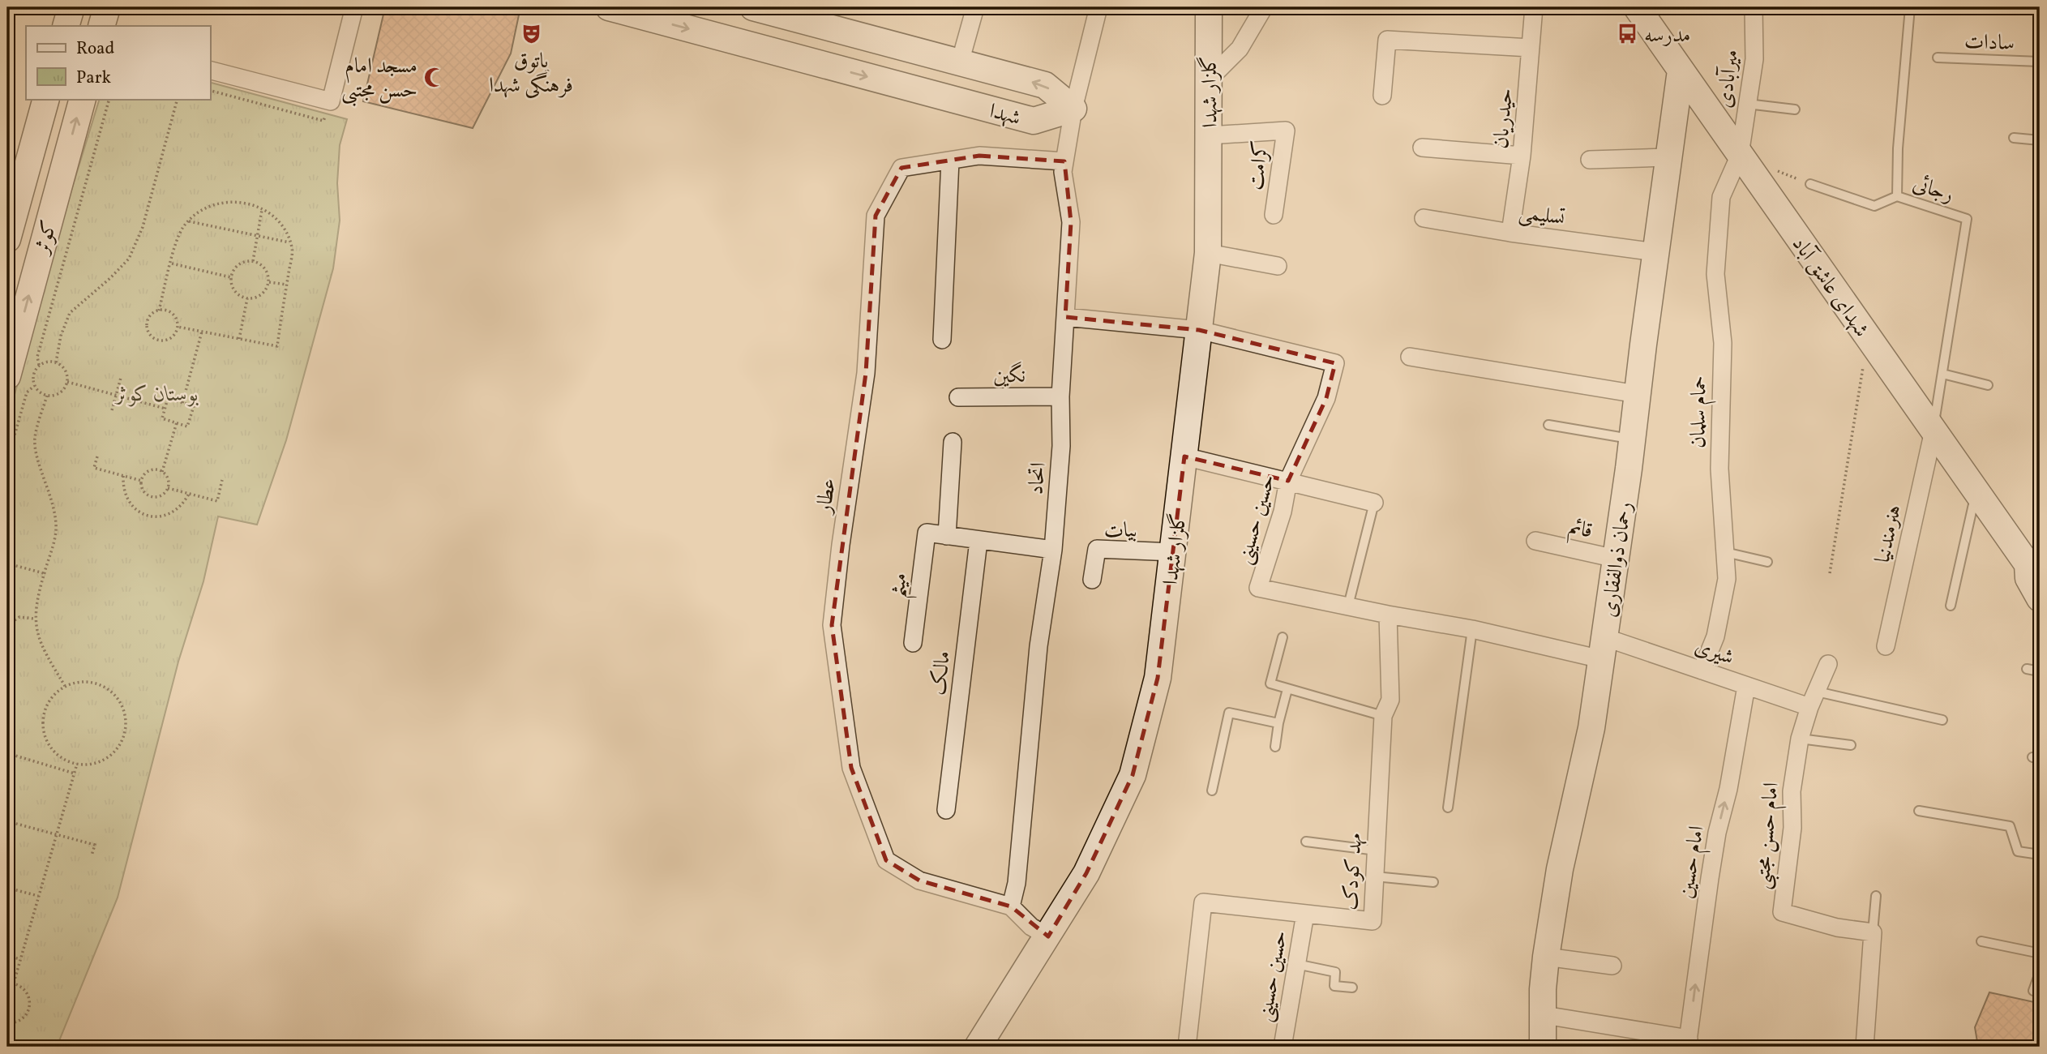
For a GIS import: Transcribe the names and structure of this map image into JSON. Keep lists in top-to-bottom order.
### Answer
{
  "streets": {
    "street": [
      "میرآبادی",
      "گلزار شهدا",
      "شهدا",
      "حیدریان",
      "کرامت",
      "تسلیمی",
      "کوثر",
      "شهدای عاشق آباد",
      "نگین",
      "حمام سلمان",
      "اتحاد",
      "عطار",
      "حسین حسینی",
      "قائم",
      "بیات",
      "هنرمندنیا",
      "رحمان ذوالفقاری",
      "میثم",
      "شیری",
      "مالک",
      "امام حسن مجتبی",
      "امام حسین",
      "مهد کودک"
    ],
    "lane": ["سادات", "رجائی"]
  },
  "crossings": [
    ["میرآبادی", "شهدای عاشق آباد"],
    ["میرآبادی", "حمام سلمان"],
    ["گلزار شهدا", "کرامت"],
    ["گلزار شهدا", "حسین حسینی"],
    ["گلزار شهدا", "بیات"],
    ["شهدا", "اتحاد"],
    ["حیدریان", "تسلیمی"],
    ["رجائی", "شهدای عاشق آباد"],
    ["رجائی", "هنرمندنیا"],
    ["تسلیمی", "رحمان ذوالفقاری"],
    ["شهدای عاشق آباد", "حمام سلمان"],
    ["شهدای عاشق آباد", "هنرمندنیا"],
    ["شهدای عاشق آباد", "رحمان ذوالفقاری"],
    ["نگین", "اتحاد"],
    ["حمام سلمان", "شیری"],
    ["اتحاد", "عطار"],
    ["حسین حسینی", "رحمان ذوالفقاری"],
    ["حسین حسینی", "شیری"],
    ["حسین حسینی", "مهد کودک"],
    ["قائم", "رحمان ذوالفقاری"],
    ["رحمان ذوالفقاری", "شیری"],
    ["شیری", "امام حسن مجتبی"],
    ["شیری", "امام حسین"]
  ],
  "one_way": ["امام حسین"],
  "parks": ["بوستان کوثر"],
  "places": {
    "theatre": ["پاتوق فرهنگی شهدا"],
    "bus stop": ["مدرسه"],
    "mosque": ["مسجد امام حسن مجتبی"]
  },
  "legend": ["Road", "Park"]
}
